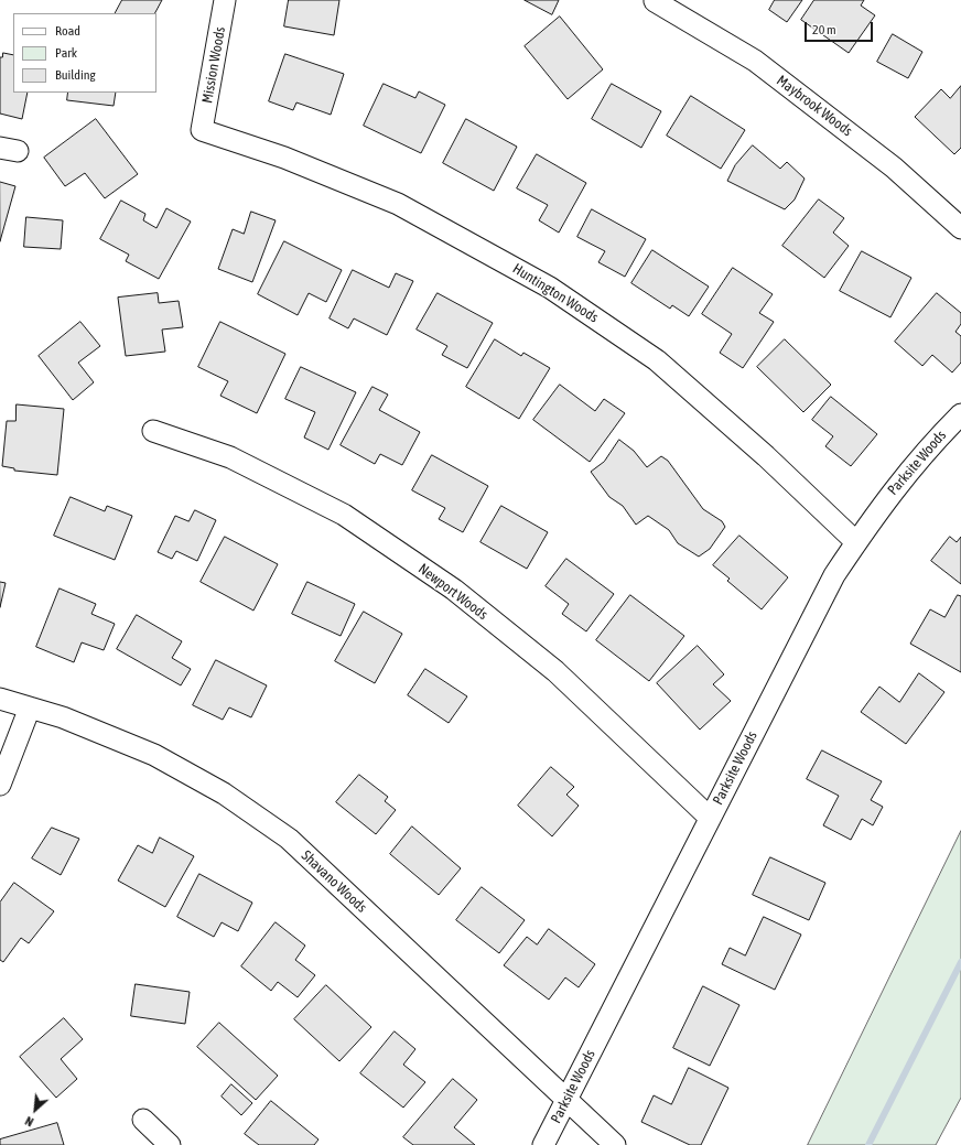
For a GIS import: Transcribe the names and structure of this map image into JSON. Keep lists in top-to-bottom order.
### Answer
{
  "streets": {
    "street": [
      "Mission Woods",
      "Maybrook Woods",
      "Huntington Woods",
      "Parksite Woods",
      "Newport Woods",
      "Shavano Woods"
    ]
  },
  "crossings": [
    ["Mission Woods", "Huntington Woods"],
    ["Huntington Woods", "Parksite Woods"],
    ["Parksite Woods", "Newport Woods"],
    ["Parksite Woods", "Shavano Woods"]
  ],
  "legend": ["Road", "Park", "Building"],
  "scale_bar": "20 m",
  "north": "bottom left"
}
